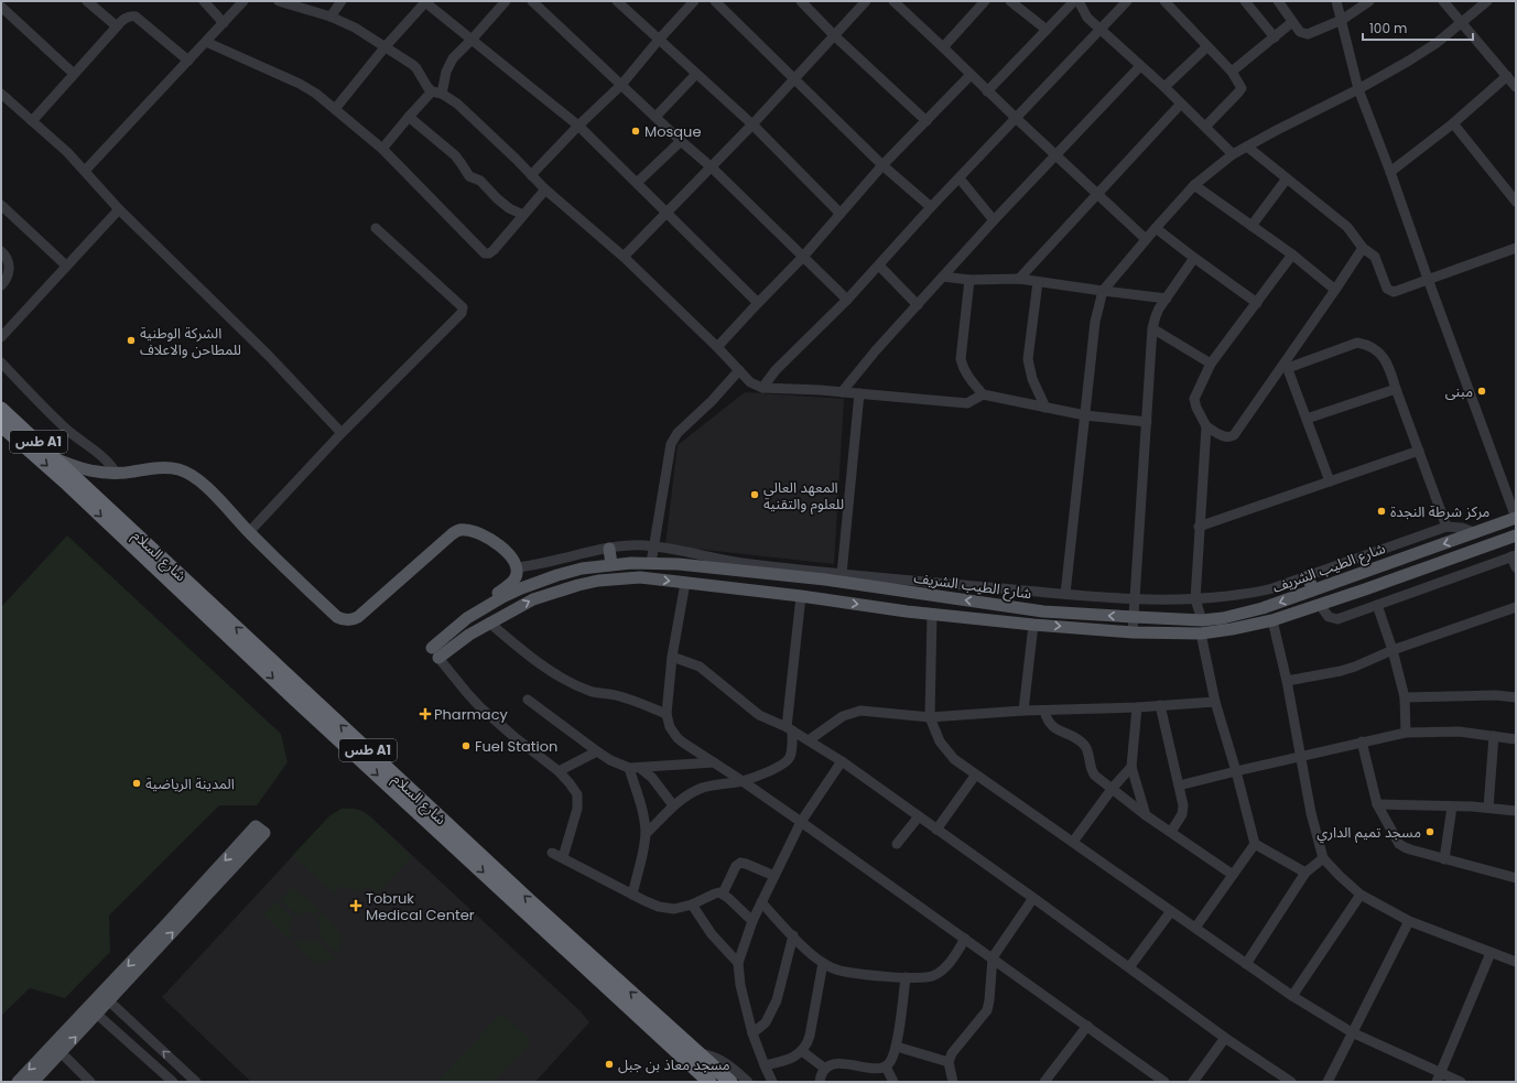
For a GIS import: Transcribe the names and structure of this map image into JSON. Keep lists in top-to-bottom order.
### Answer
{
  "streets": {
    "highway": ["طس A1", "شارع السلام"],
    "main road": ["شارع الطيب الشريف"]
  },
  "crossings": [
    ["طس A1", "شارع السلام"]
  ],
  "places": {
    "other": [
      "Mosque",
      "الشركة الوطنية للمطاحن والاعلاف",
      "مبنى",
      "المعهد العالي للعلوم والتقنية",
      "مركز شرطة النجدة",
      "Fuel Station",
      "المدينة الرياضية",
      "مسجد تميم الداري",
      "مسجد معاذ بن جبل"
    ],
    "health": ["Pharmacy", "Tobruk Medical Center"]
  },
  "scale_bar": "100 m"
}
